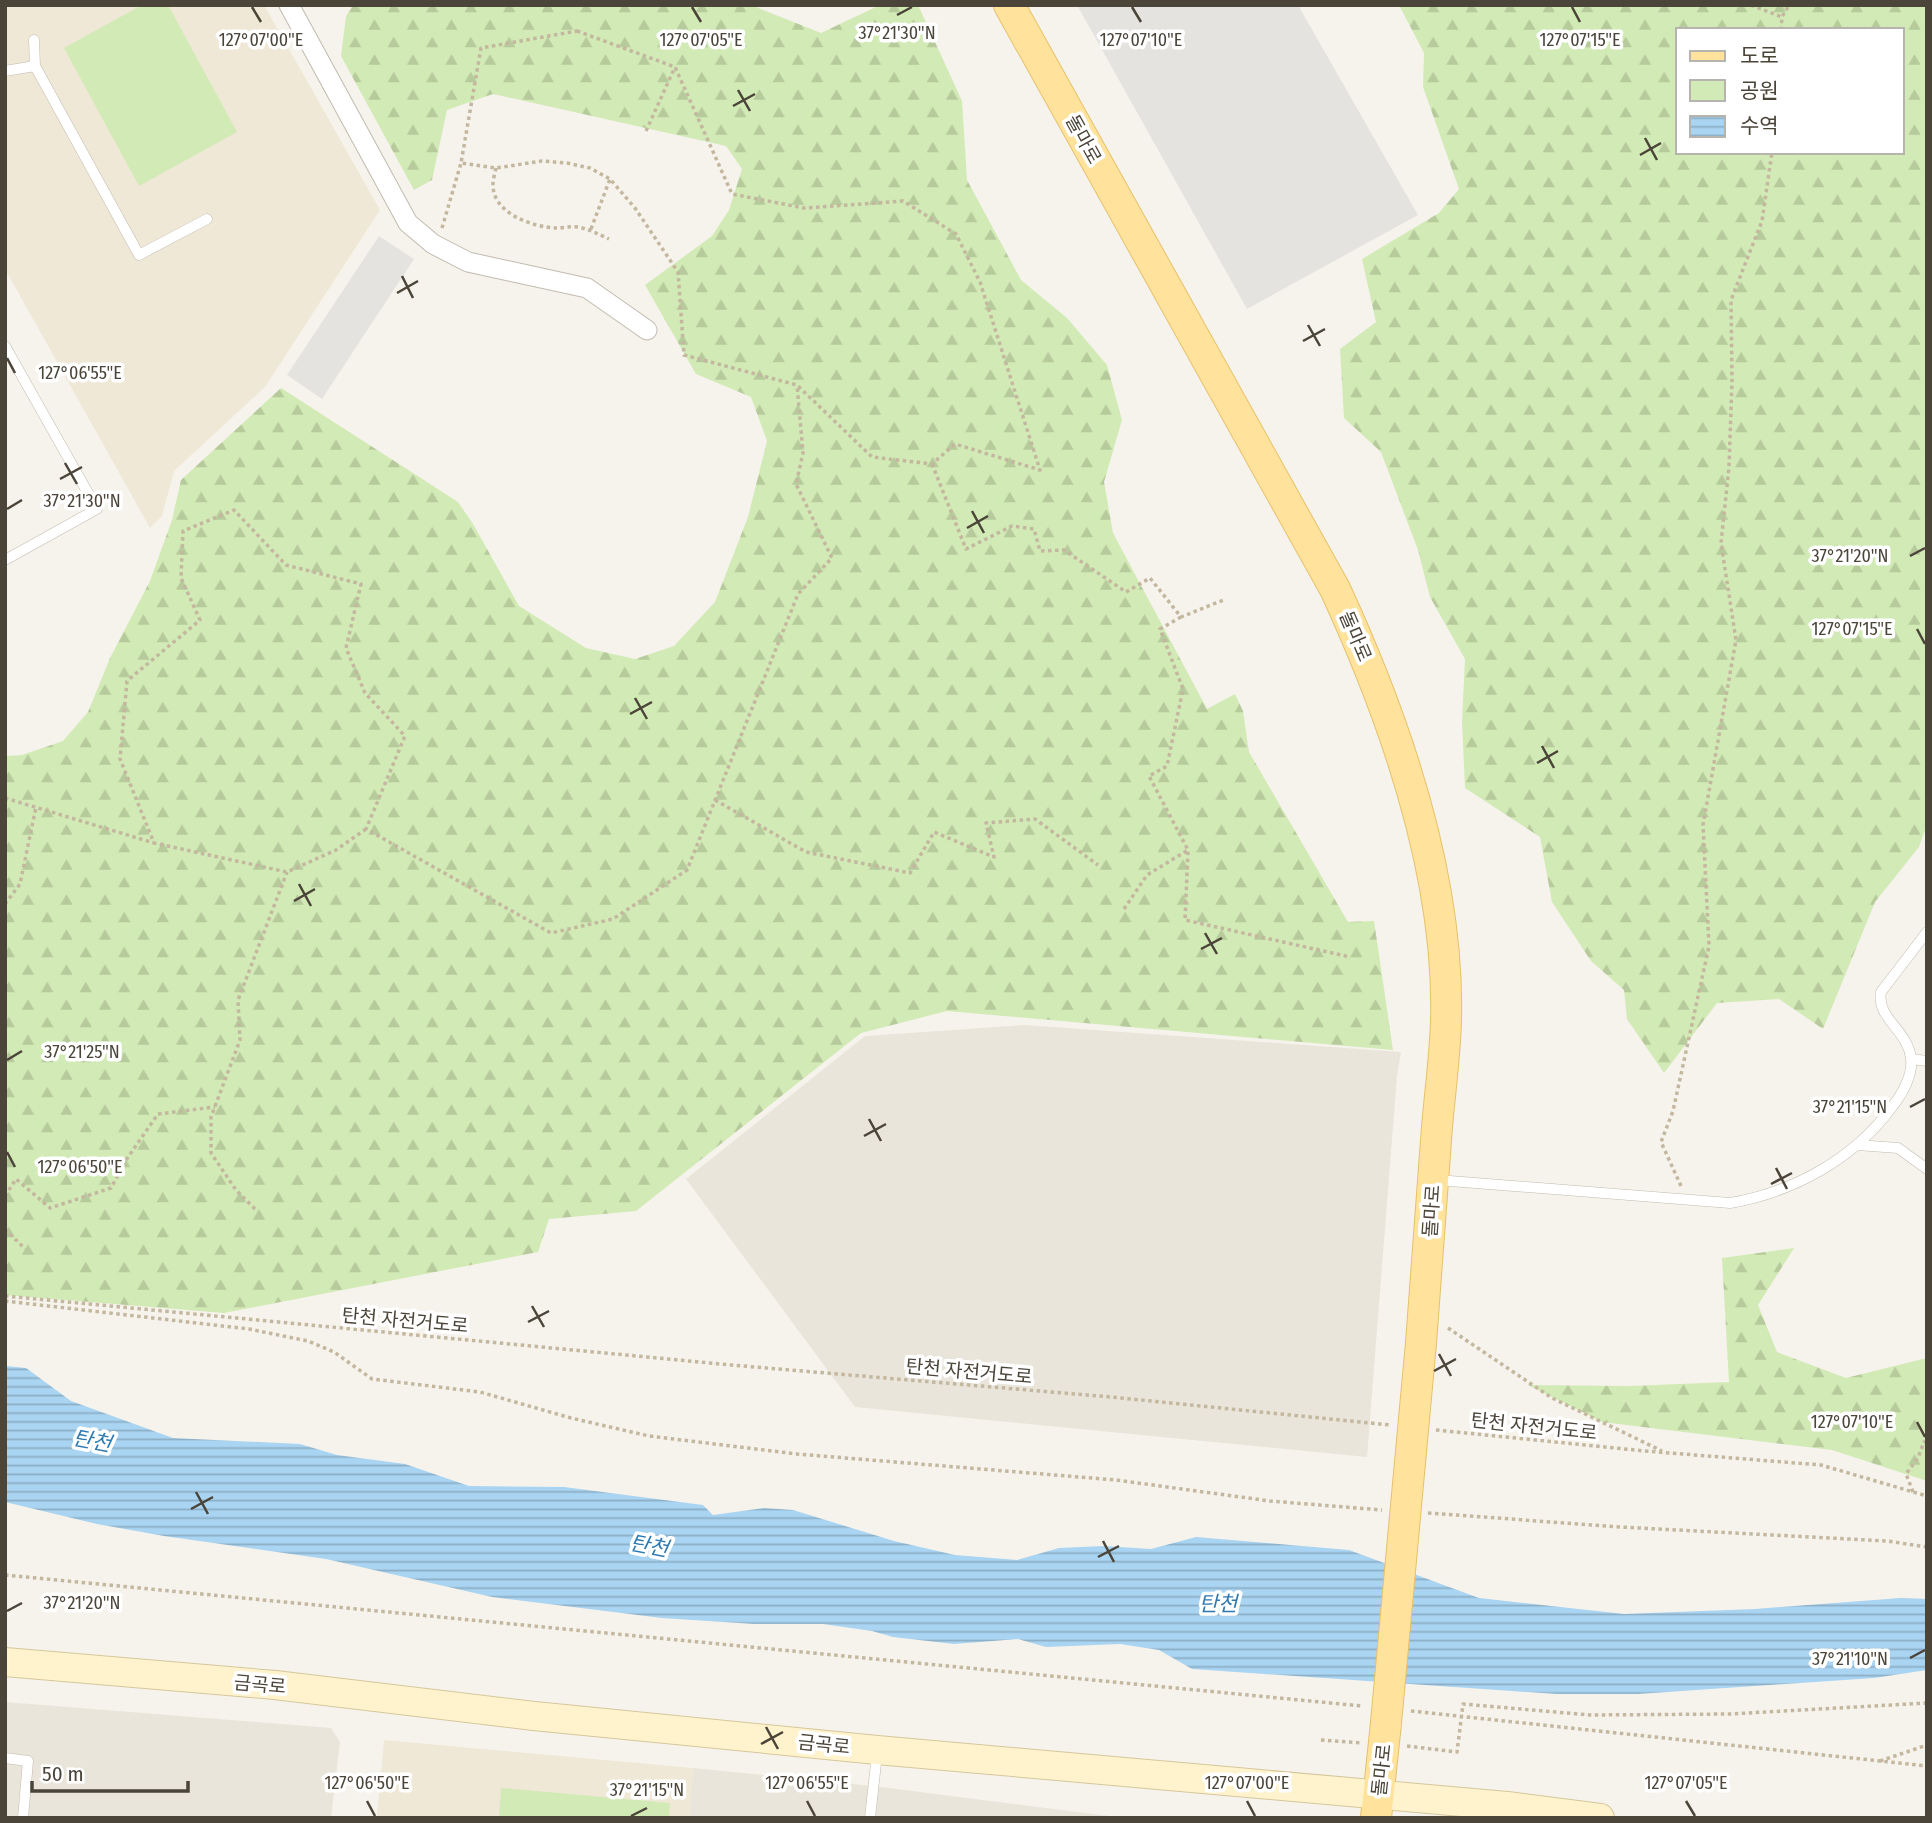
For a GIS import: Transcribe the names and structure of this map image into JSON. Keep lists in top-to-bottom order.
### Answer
{
  "streets": {
    "main road": ["돌마로", "금곡로"],
    "path": ["탄천 자전거도로"]
  },
  "crossings": [
    ["돌마로", "금곡로"]
  ],
  "water": ["탄천"],
  "legend": ["도로", "공원", "수역"],
  "scale_bar": "50 m",
  "coordinates": [
    "37°21'30\"N",
    "127°07'00\"E",
    "127°07'05\"E",
    "127°07'10\"E",
    "127°07'15\"E",
    "127°06'55\"E",
    "37°21'20\"N",
    "37°21'25\"N",
    "37°21'15\"N",
    "127°06'50\"E",
    "37°21'10\"N"
  ]
}
